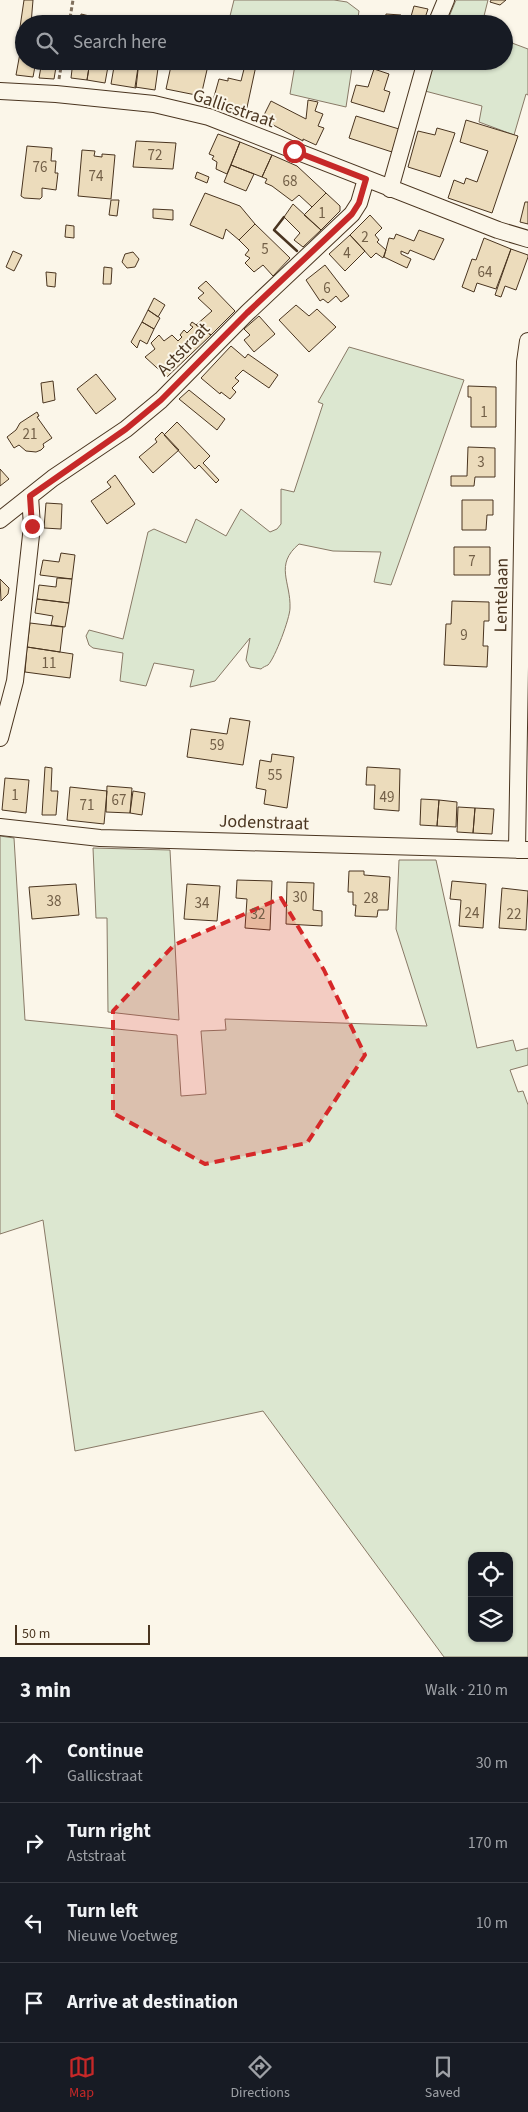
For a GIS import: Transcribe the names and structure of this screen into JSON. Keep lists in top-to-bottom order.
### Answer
{
  "streets": {
    "street": [
      "Gallicstraat",
      "Aststraat",
      "Lentelaan",
      "Jodenstraat"
    ]
  },
  "crossings": [
    ["Gallicstraat", "Aststraat"],
    ["Lentelaan", "Jodenstraat"]
  ],
  "house_numbers": [
    "72",
    "76",
    "74",
    "68",
    "1",
    "2",
    "5",
    "4",
    "64",
    "6",
    "1",
    "21",
    "3",
    "7",
    "9",
    "11",
    "59",
    "55",
    "1",
    "49",
    "67",
    "71",
    "30",
    "28",
    "38",
    "34",
    "24",
    "32",
    "22"
  ],
  "scale_bar": "50 m",
  "page": {
    "search": "Search here",
    "scale": "50 m",
    "heading": ["3 min", "Walk · 210 m"],
    "list": [
      ["Continue", "Gallicstraat", "30 m"],
      ["Turn right", "Aststraat", "170 m"],
      ["Turn left", "Nieuwe Voetweg", "10 m"],
      "Arrive at destination"
    ],
    "nav": ["Map", "Directions", "Saved"]
  }
}
